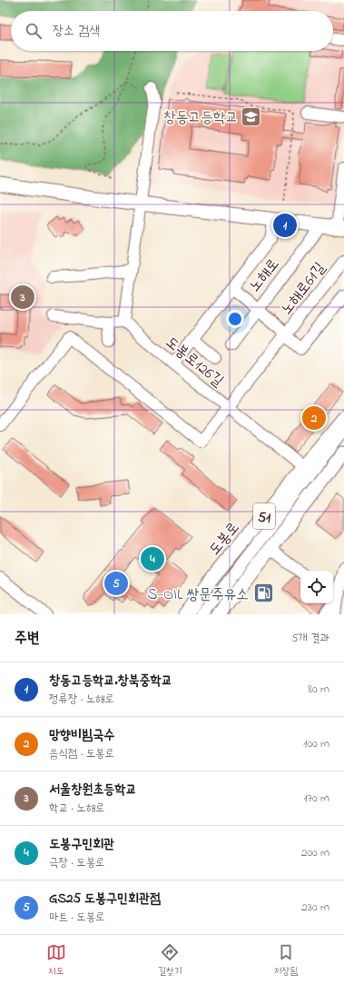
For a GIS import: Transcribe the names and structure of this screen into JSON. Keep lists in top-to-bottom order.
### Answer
{
  "streets": {
    "main road": ["51", "도봉로"],
    "street": ["노해로", "노해로61길", "도봉로126길"]
  },
  "crossings": [
    ["노해로", "노해로61길"],
    ["노해로", "도봉로126길"],
    ["노해로61길", "도봉로126길"],
    ["도봉로126길", "도봉로"]
  ],
  "places": {
    "school or university": ["창동고등학교"],
    "fuel station": ["S-OIL 쌍문주유소"]
  },
  "page": {
    "search": "장소 검색",
    "pins": [
      "1",
      "3",
      "2",
      "4",
      "5"
    ],
    "heading": ["주변", "5개 결과"],
    "list": [
      {
        "mark": "1",
        "name": "창동고등학교.창북중학교",
        "note": "정류장 · 노해로",
        "value": "80 m"
      },
      {
        "mark": "2",
        "name": "망향비빔국수",
        "note": "음식점 · 도봉로",
        "value": "100 m"
      },
      {
        "mark": "3",
        "name": "서울창원초등학교",
        "note": "학교 · 노해로",
        "value": "170 m"
      },
      {
        "mark": "4",
        "name": "도봉구민회관",
        "note": "극장 · 도봉로",
        "value": "200 m"
      },
      {
        "mark": "5",
        "name": "GS25 도봉구민회관점",
        "note": "마트 · 도봉로",
        "value": "230 m"
      }
    ],
    "nav": ["지도", "길찾기", "저장됨"]
  }
}
